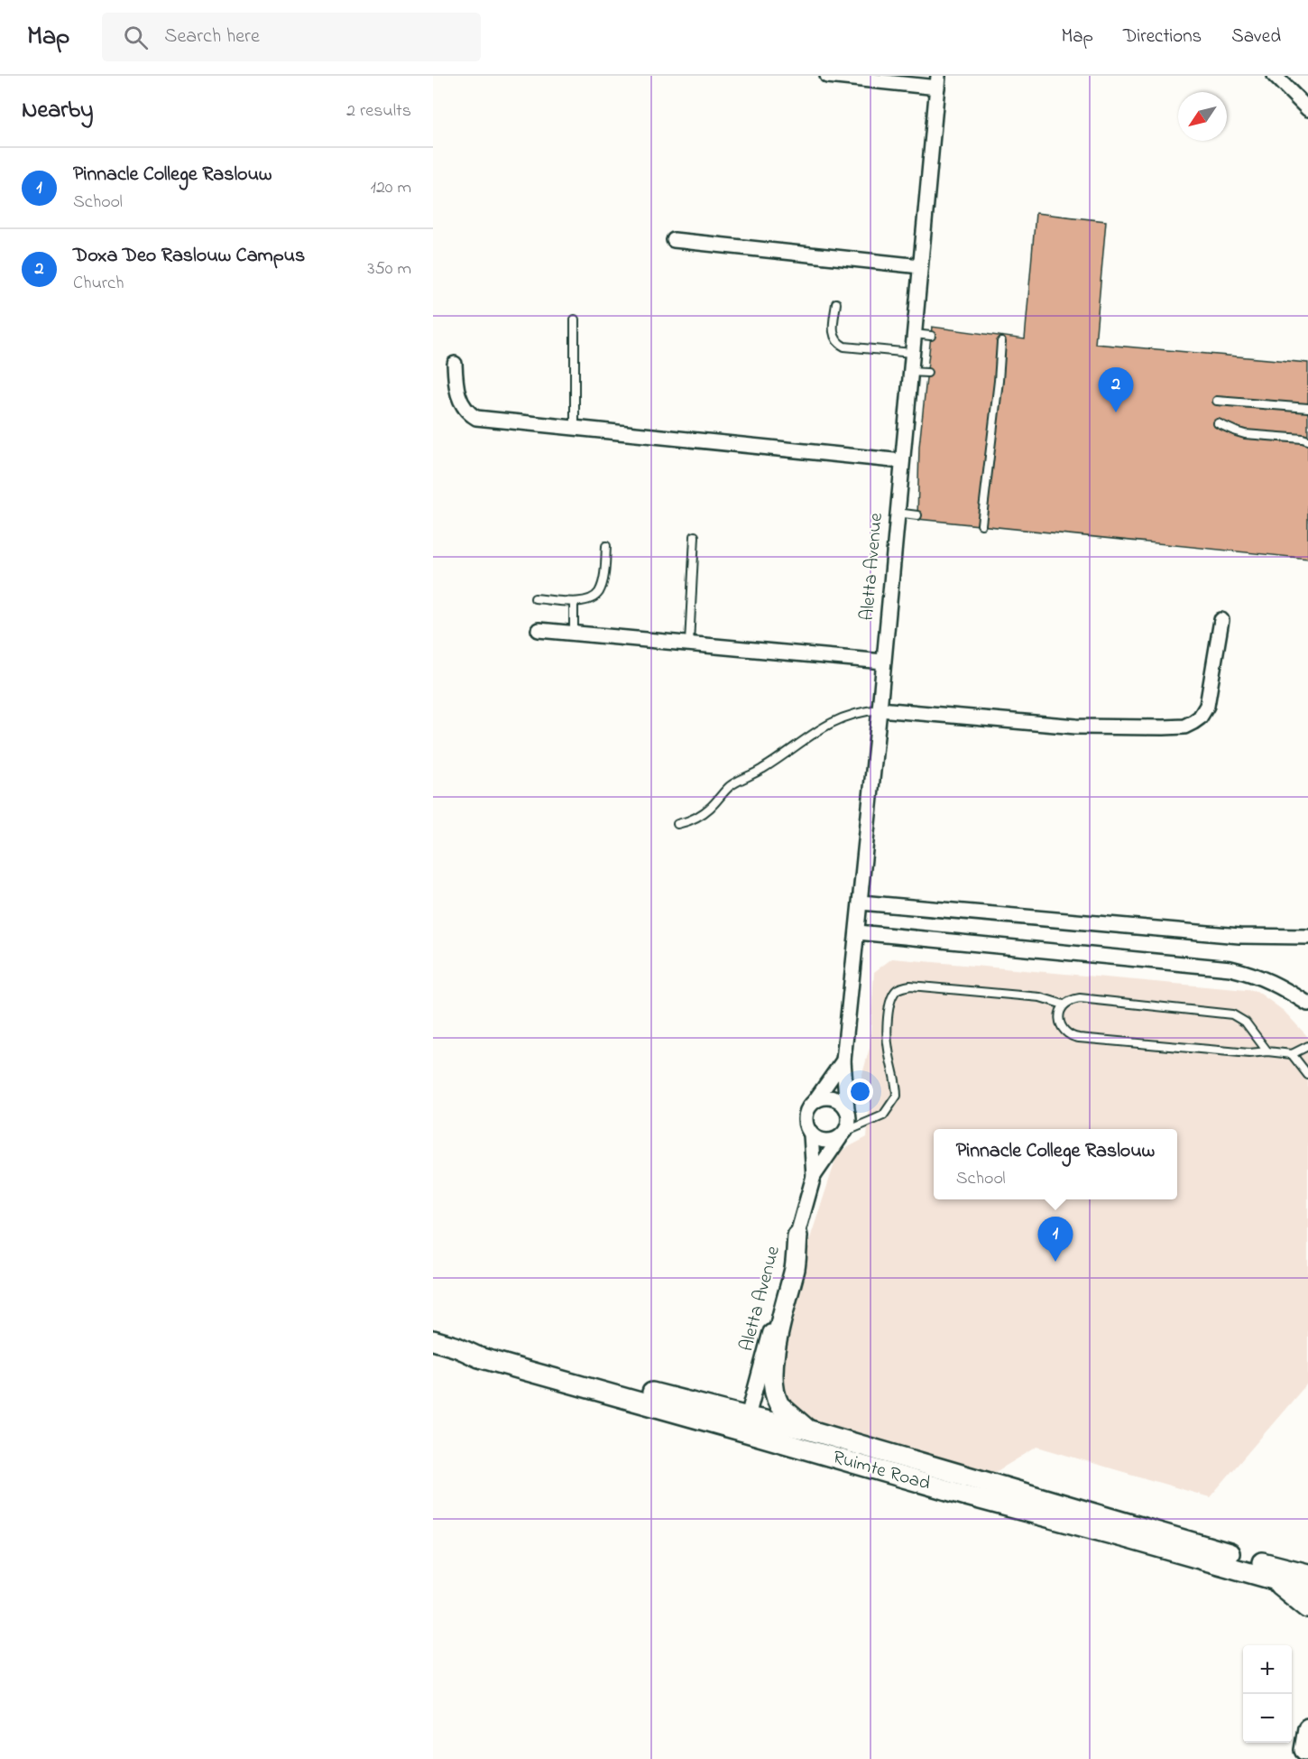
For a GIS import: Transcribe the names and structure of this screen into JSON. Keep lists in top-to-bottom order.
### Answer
{
  "streets": {
    "main road": ["Ruimte Road"],
    "street": ["Aletta Avenue"]
  },
  "crossings": [
    ["Aletta Avenue", "Ruimte Road"]
  ],
  "north": "bottom left",
  "page": {
    "header": "Map",
    "search": "Search here",
    "nav": ["Map", "Directions", "Saved"],
    "heading": ["Nearby", "2 results"],
    "list": [
      {
        "mark": "1",
        "name": "Pinnacle College Raslouw",
        "note": "School",
        "value": "120 m"
      },
      {
        "mark": "2",
        "name": "Doxa Deo Raslouw Campus",
        "note": "Church",
        "value": "350 m"
      }
    ],
    "pins": ["2", "1"],
    "popup": ["Pinnacle College Raslouw", "School"],
    "map_buttons": ["+", "−"]
  }
}
